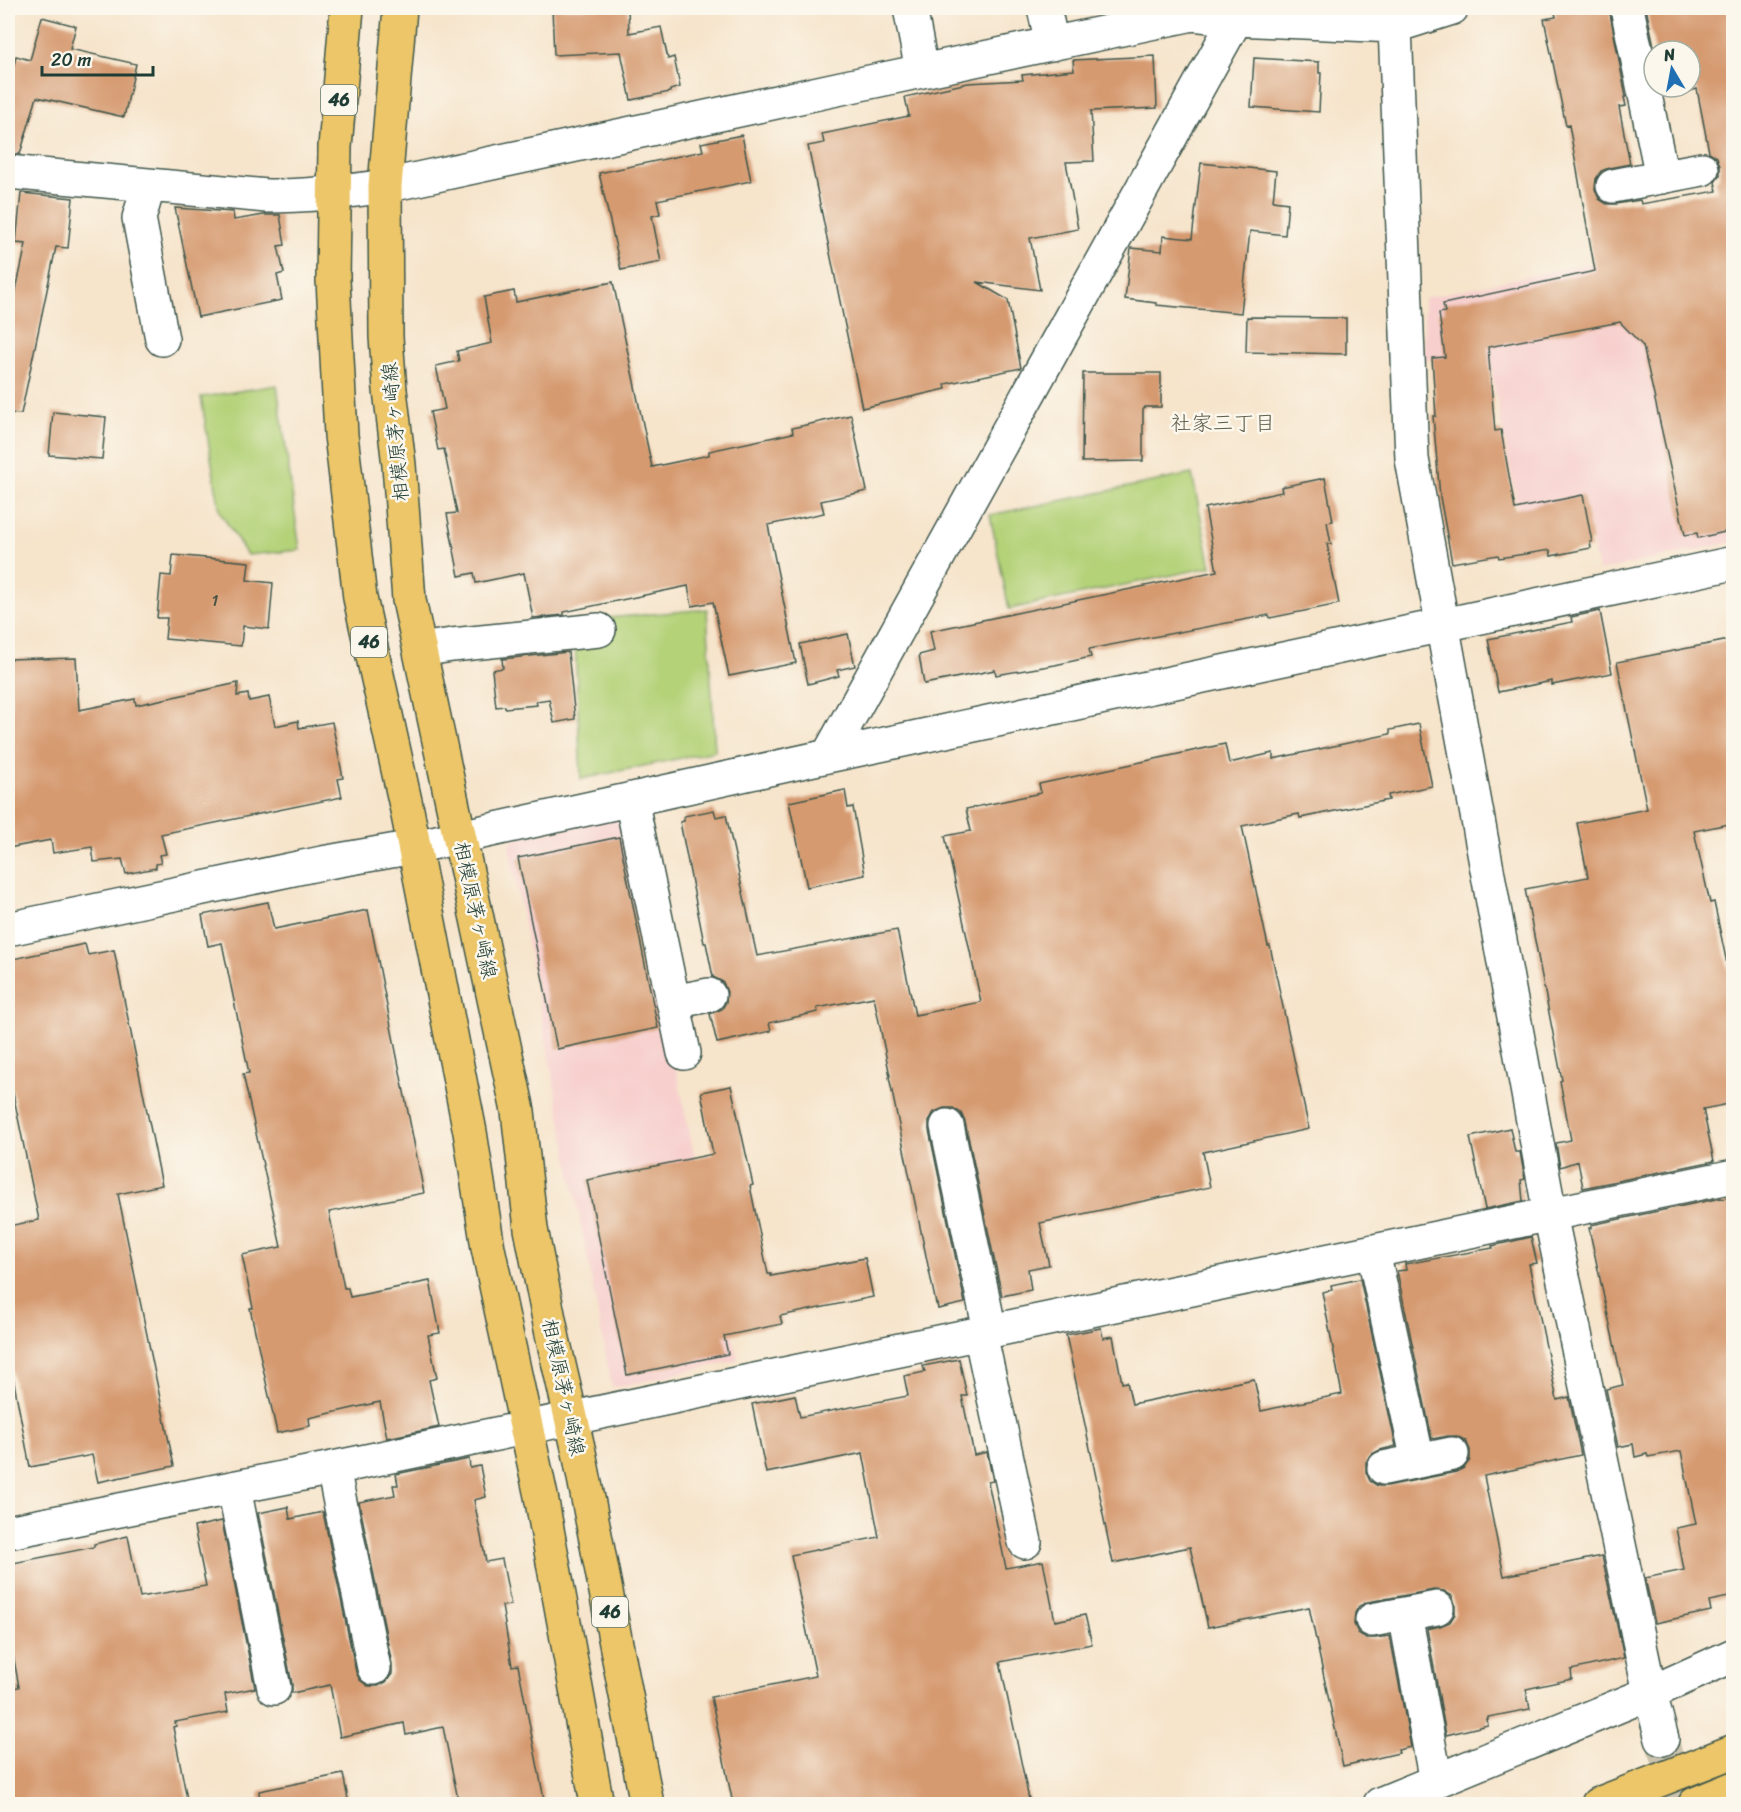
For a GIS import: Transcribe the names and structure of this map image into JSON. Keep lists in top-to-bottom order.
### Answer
{
  "streets": {
    "main road": ["46", "相模原茅ヶ崎線"]
  },
  "districts": ["社家三丁目"],
  "house_numbers": ["1"],
  "scale_bar": "20 m",
  "north": "top"
}
